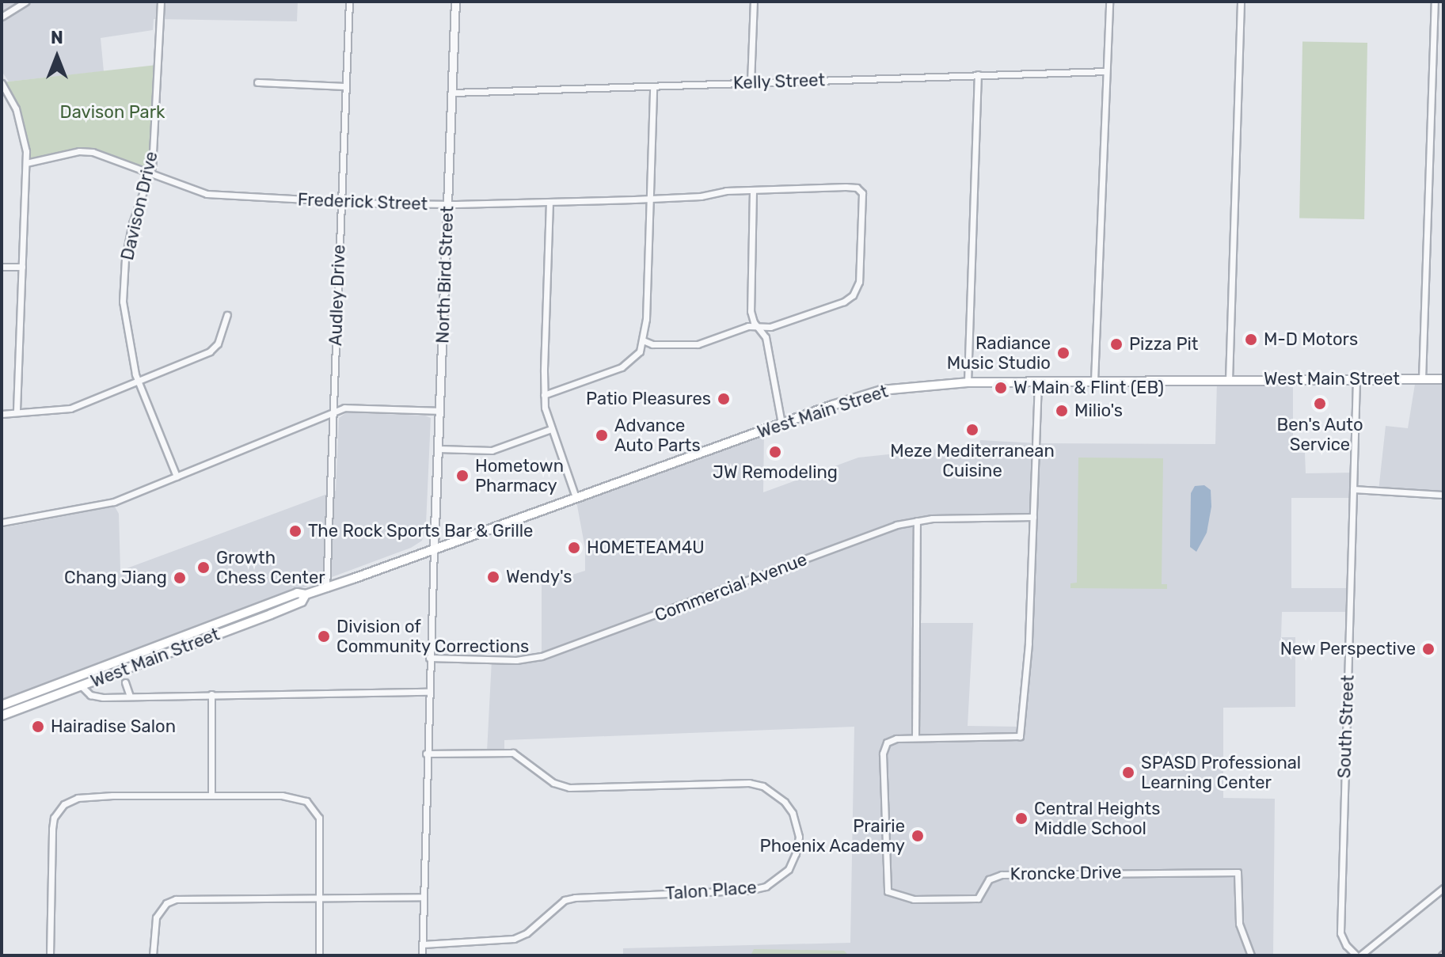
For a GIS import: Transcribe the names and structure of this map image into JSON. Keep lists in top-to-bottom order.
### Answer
{
  "streets": {
    "main road": ["West Main Street"],
    "street": [
      "Kelly Street",
      "Frederick Street",
      "Davison Drive",
      "North Bird Street",
      "Audley Drive",
      "Commercial Avenue",
      "South Street",
      "Kroncke Drive",
      "Talon Place"
    ]
  },
  "crossings": [
    ["Kelly Street", "North Bird Street"],
    ["Frederick Street", "Davison Drive"],
    ["Frederick Street", "North Bird Street"],
    ["Frederick Street", "Audley Drive"],
    ["North Bird Street", "West Main Street"],
    ["Audley Drive", "West Main Street"],
    ["West Main Street", "South Street"],
    ["West Main Street", "Kroncke Drive"],
    ["Commercial Avenue", "Kroncke Drive"]
  ],
  "parks": ["Davison Park"],
  "places": [
    "M-D Motors",
    "Pizza Pit",
    "Radiance Music Studio",
    "W Main & Flint (EB)",
    "Patio Pleasures",
    "Ben's Auto Service",
    "Milio's",
    "Meze Mediterranean Cuisine",
    "Advance Auto Parts",
    "JW Remodeling",
    "Hometown Pharmacy",
    "The Rock Sports Bar & Grille",
    "HOMETEAM4U",
    "Growth Chess Center",
    "Wendy's",
    "Chang Jiang",
    "Division of Community Corrections",
    "New Perspective",
    "Hairadise Salon",
    "SPASD Professional Learning Center",
    "Central Heights Middle School",
    "Prairie Phoenix Academy"
  ],
  "north": "top"
}
